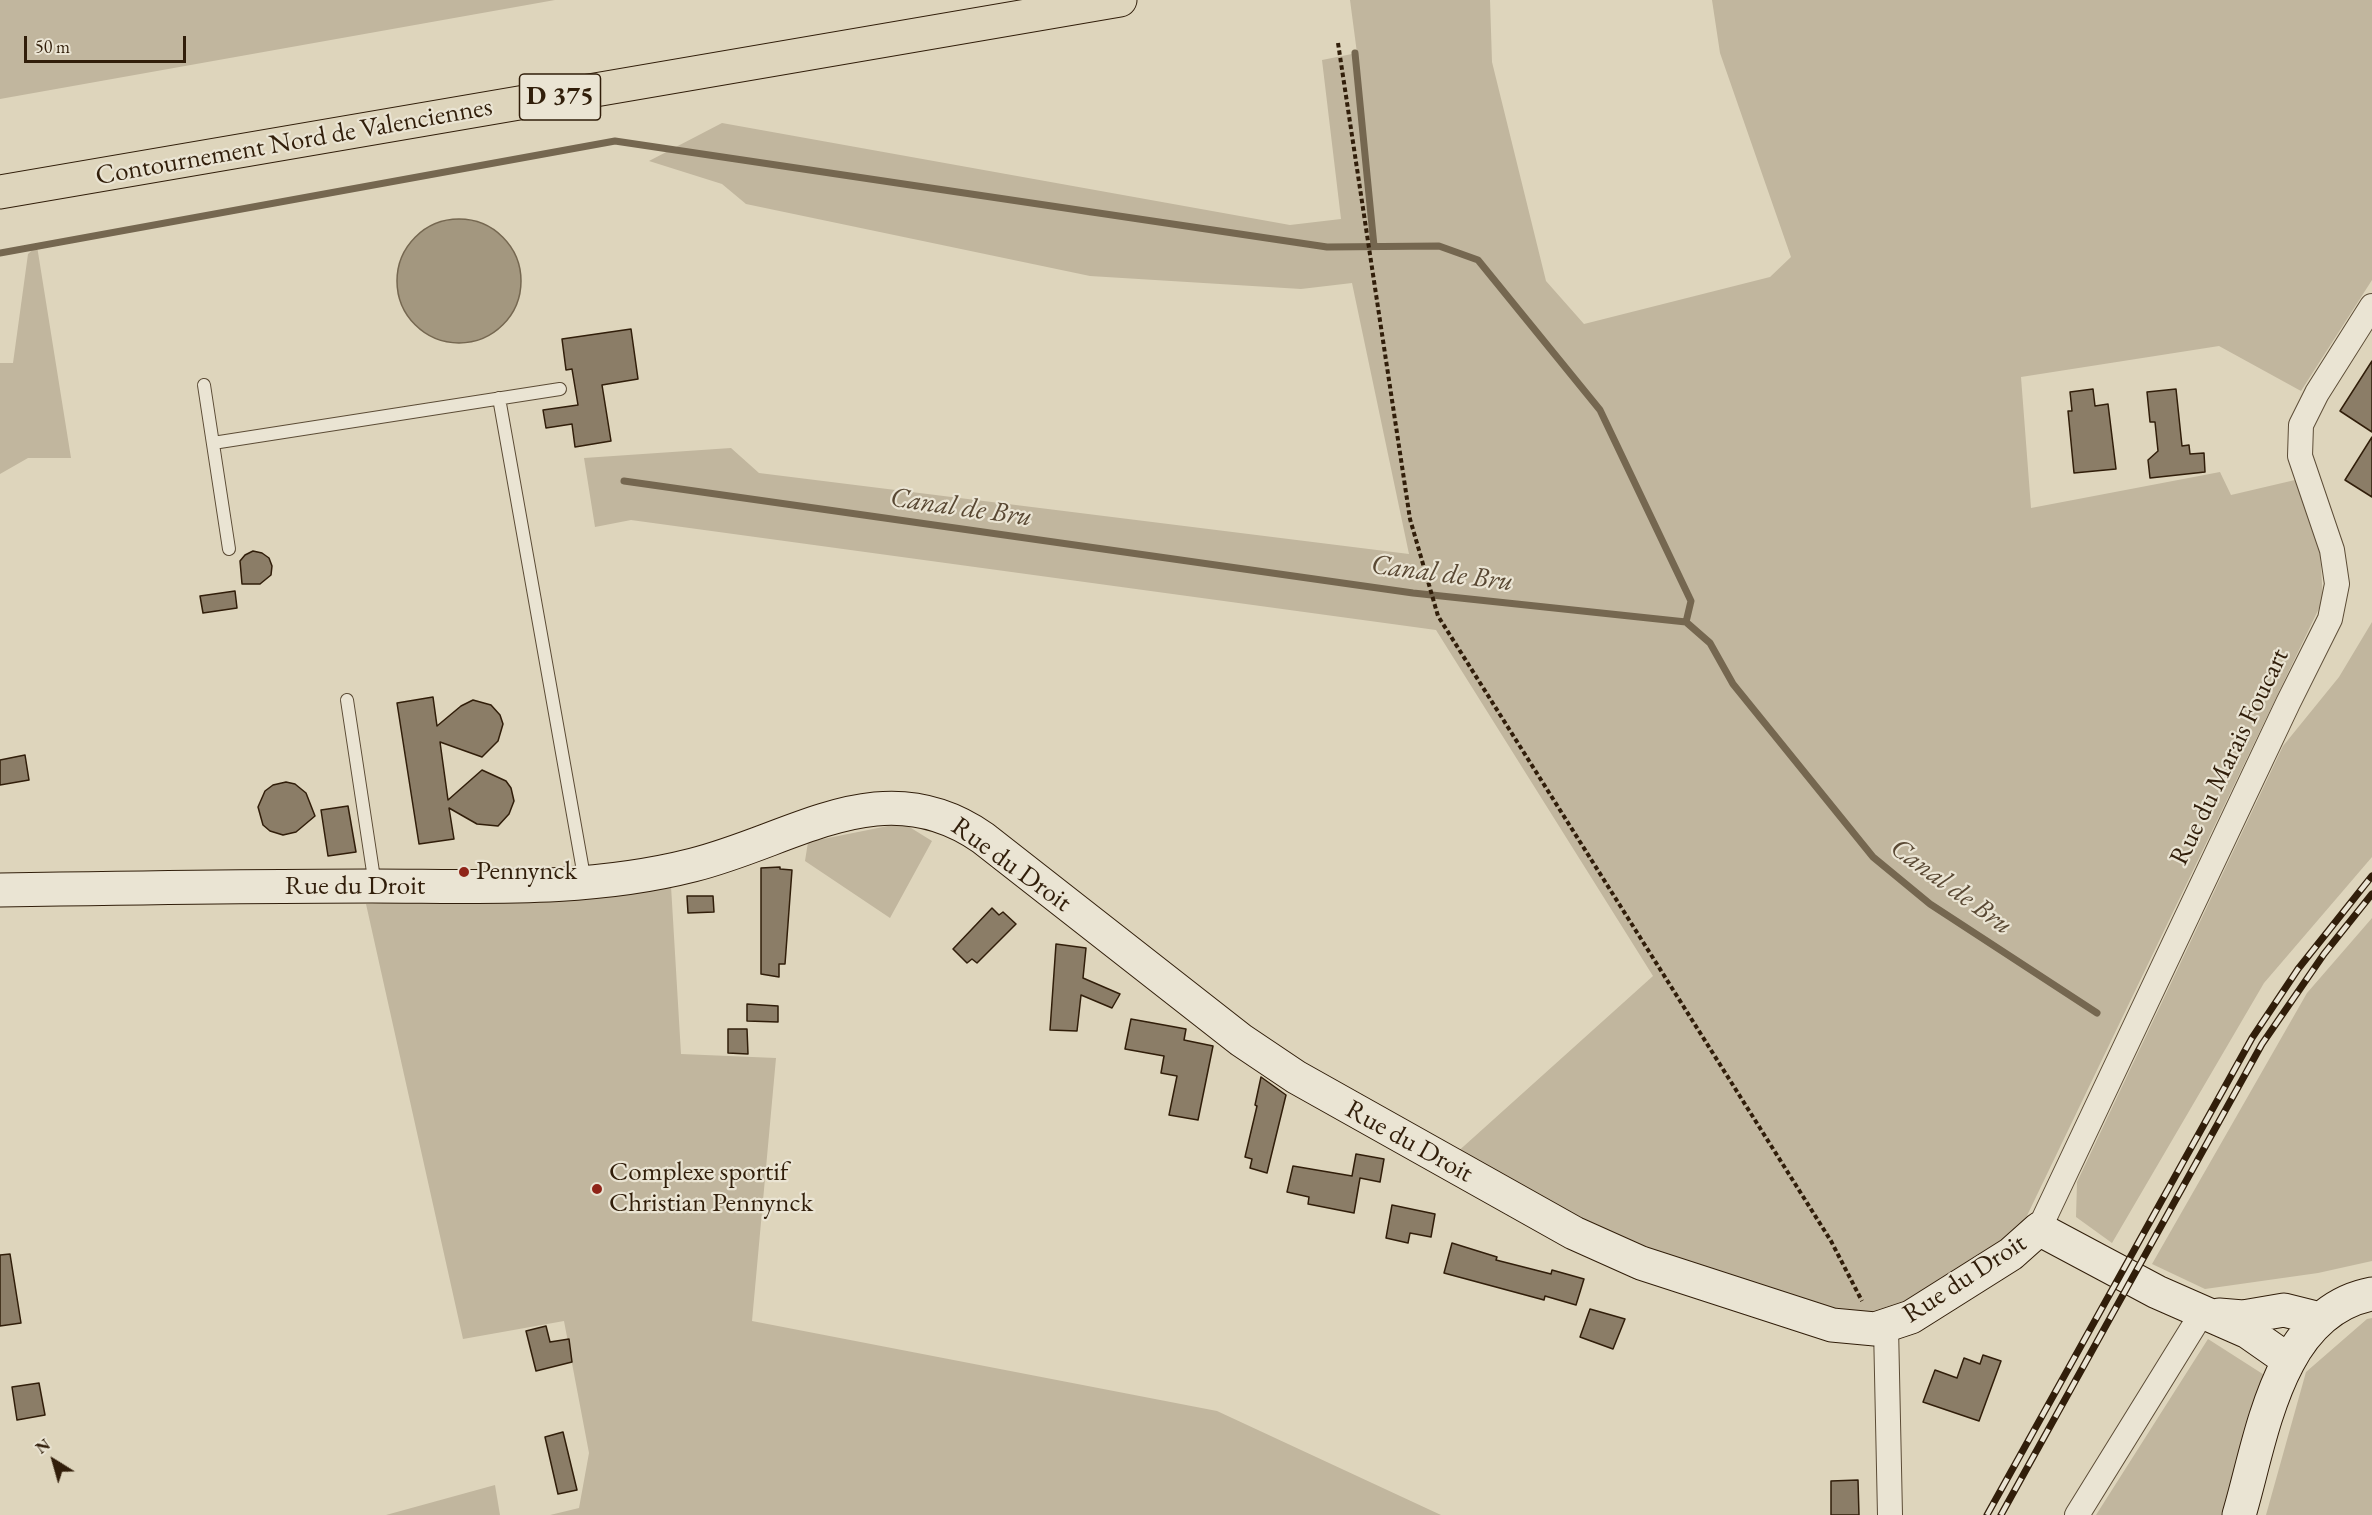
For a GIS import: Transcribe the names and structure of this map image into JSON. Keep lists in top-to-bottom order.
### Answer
{
  "streets": {
    "main road": ["D 375", "Contournement Nord de Valenciennes"],
    "street": ["Rue du Marais Foucart", "Rue du Droit"]
  },
  "crossings": [
    ["Rue du Marais Foucart", "Rue du Droit"]
  ],
  "water": ["Canal de Bru"],
  "places": ["Pennynck", "Complexe sportif Christian Pennynck"],
  "scale_bar": "50 m",
  "north": "top left"
}
